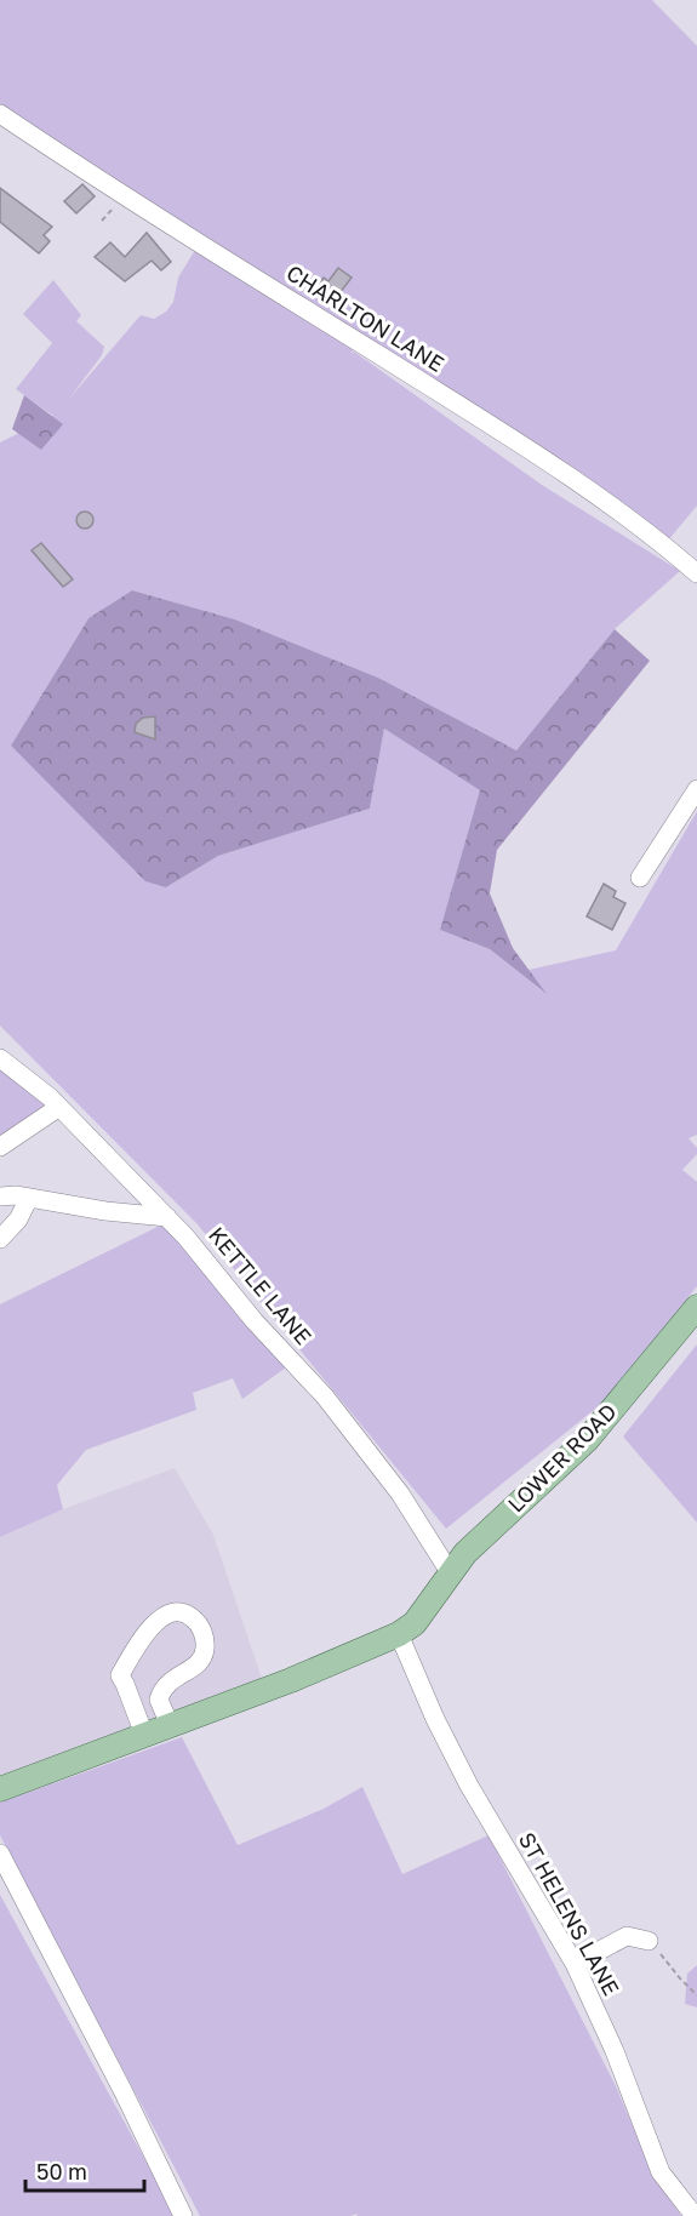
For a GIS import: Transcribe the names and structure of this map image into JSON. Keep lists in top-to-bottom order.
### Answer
{
  "streets": {
    "main road": ["LOWER ROAD"],
    "street": ["CHARLTON LANE", "KETTLE LANE", "ST HELENS LANE"]
  },
  "crossings": [
    ["KETTLE LANE", "LOWER ROAD"],
    ["LOWER ROAD", "ST HELENS LANE"]
  ],
  "scale_bar": "50 m"
}
